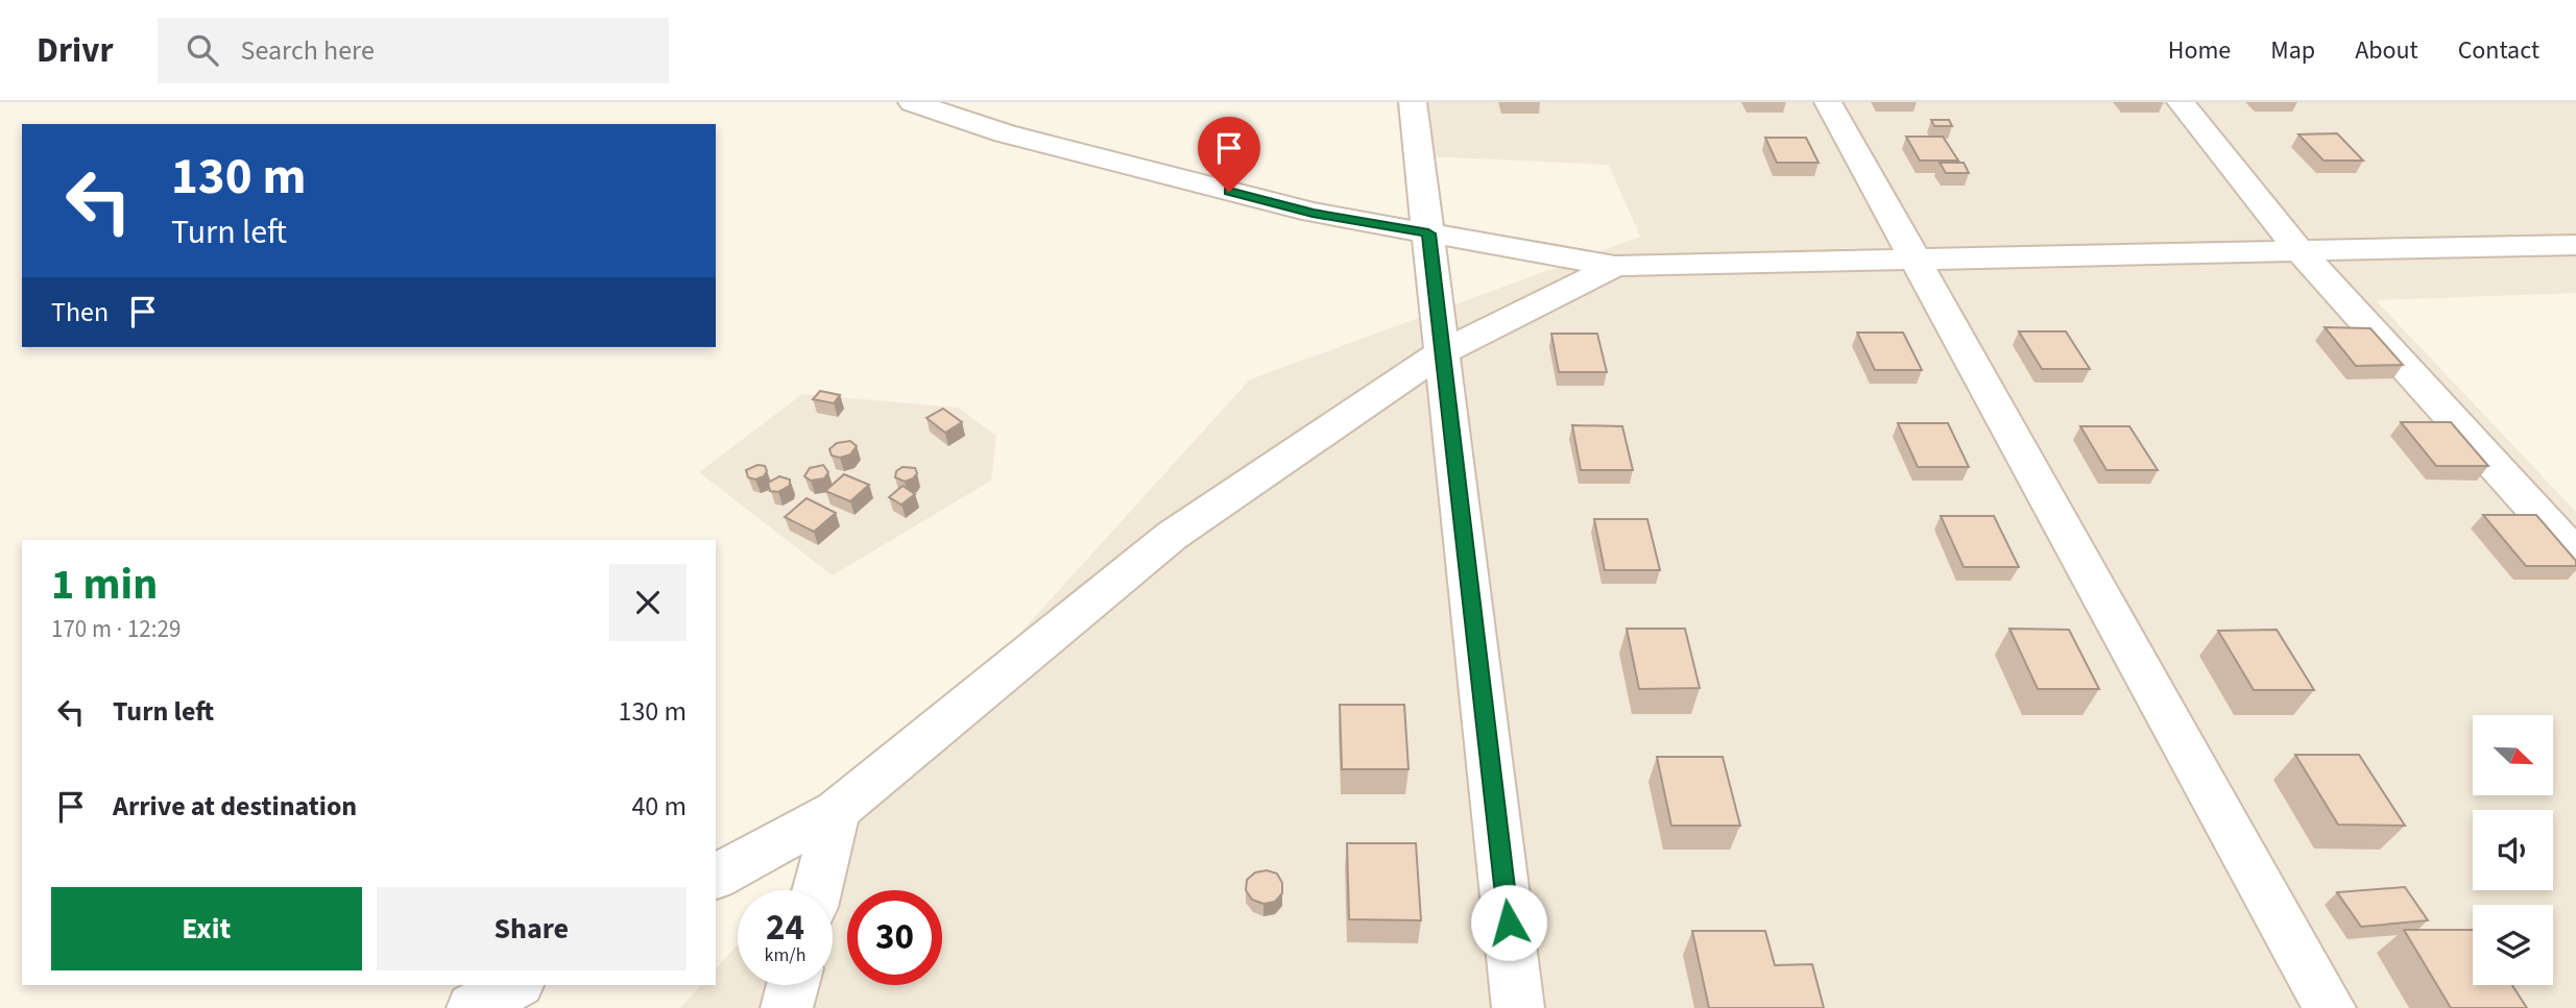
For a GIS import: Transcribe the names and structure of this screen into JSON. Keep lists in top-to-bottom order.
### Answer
{
  "north": "bottom right",
  "page": {
    "header": "Drivr",
    "search": "Search here",
    "nav": [
      "Home",
      "Map",
      "About",
      "Contact"
    ],
    "turn": ["130 m", "Turn left"],
    "then": "Then",
    "heading": ["1 min", "170 m · 12:29"],
    "list": [
      {
        "name": "Turn left",
        "value": "130 m"
      },
      {
        "name": "Arrive at destination",
        "value": "40 m"
      }
    ],
    "buttons": ["Exit", "Share"],
    "speed": "24 km/h",
    "limit": "30"
  }
}
